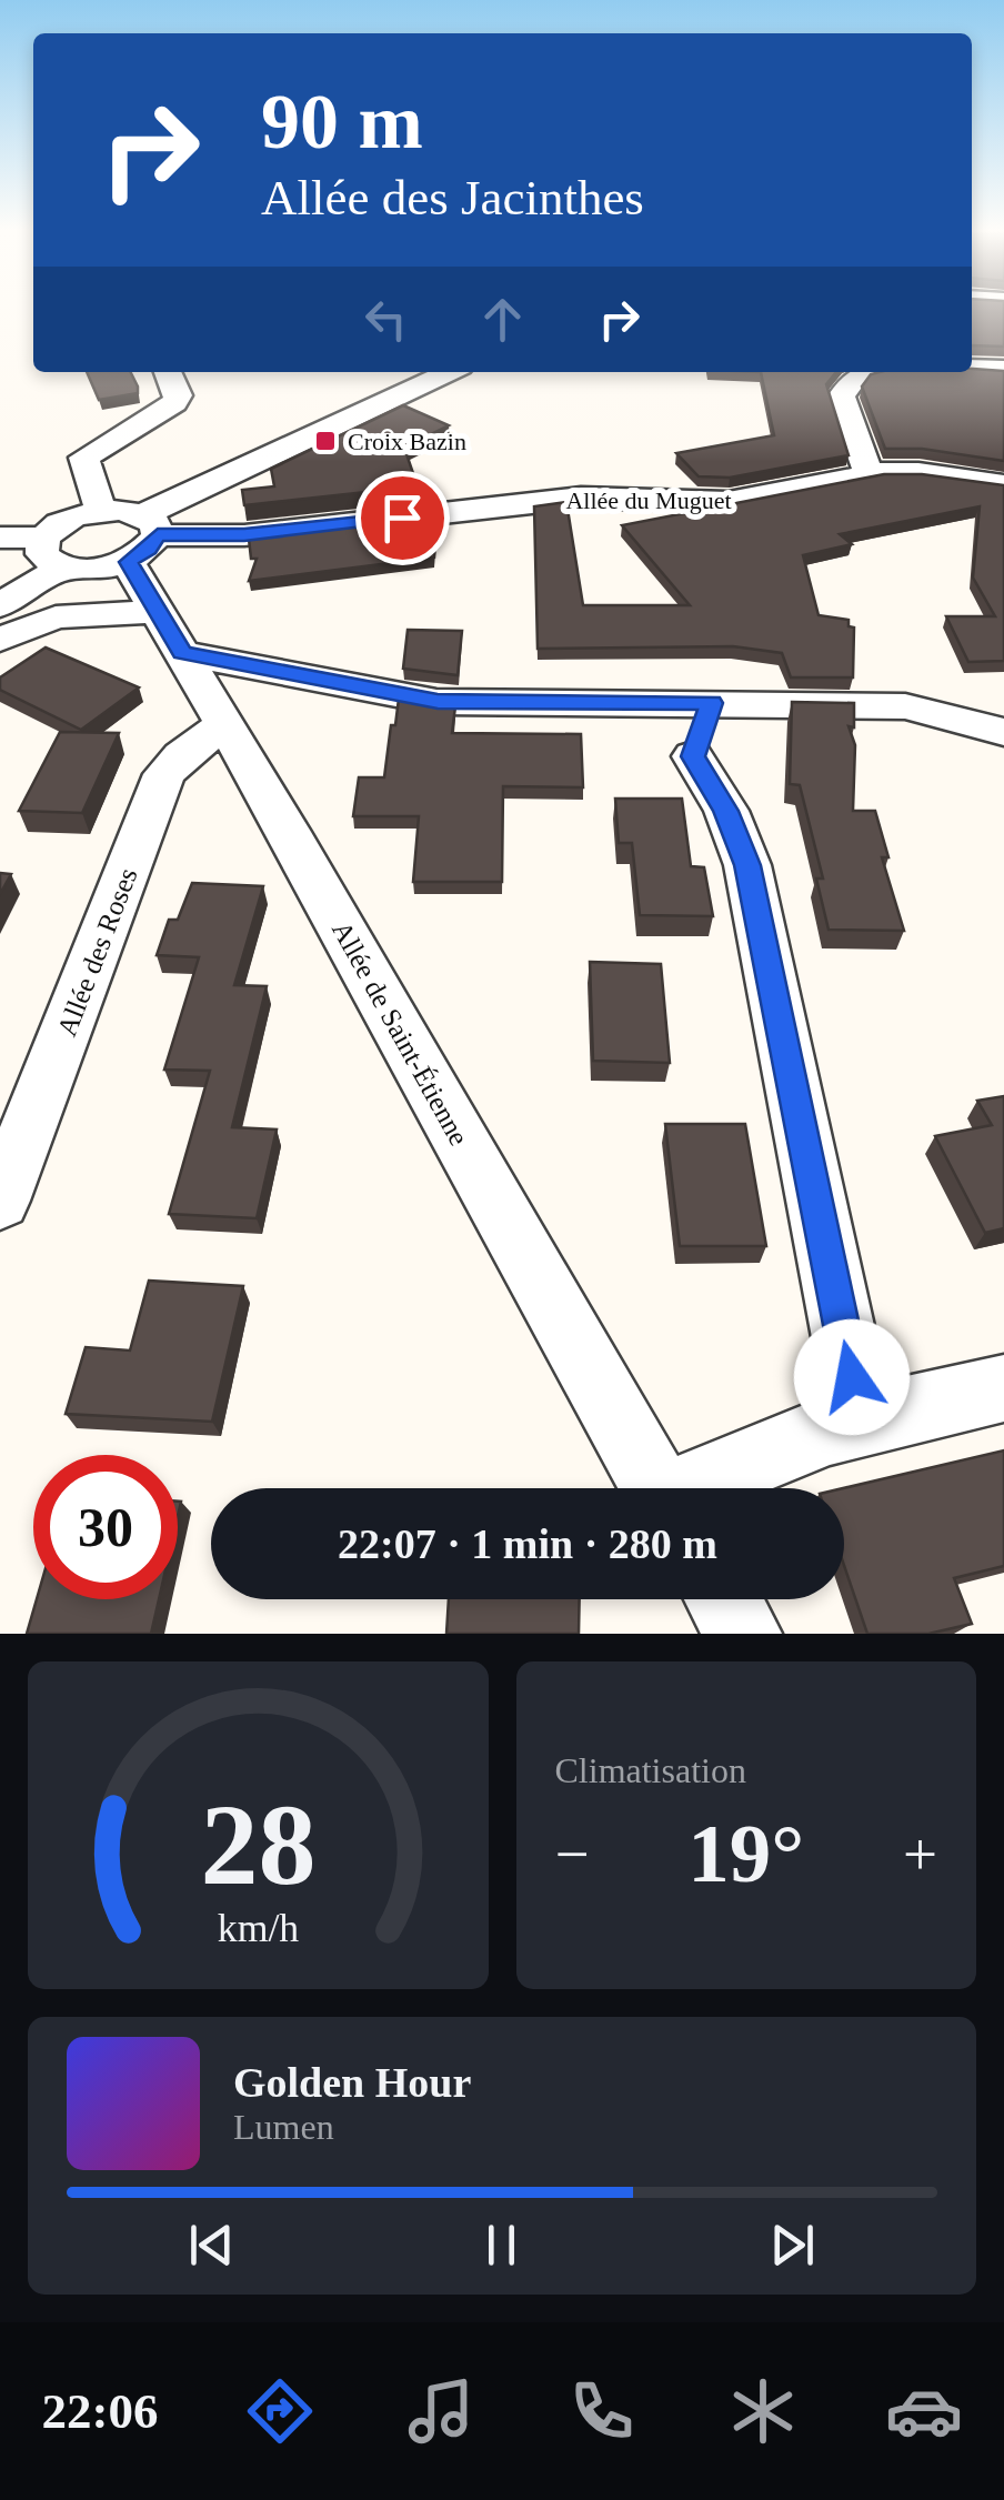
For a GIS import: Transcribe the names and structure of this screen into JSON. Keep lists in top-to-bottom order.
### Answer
{
  "streets": {
    "street": ["Allée du Muguet", "Allée des Roses", "Allée de Saint-Étienne"]
  },
  "crossings": [
    ["Allée des Roses", "Allée de Saint-Étienne"]
  ],
  "places": {
    "transit": ["Croix Bazin"]
  },
  "page": {
    "turn": ["90 m", "Allée des Jacinthes"],
    "limit": "30",
    "trip": "22:07 · 1 min · 280 m",
    "tile": "Climatisation",
    "heat": ["−", "19°", "+"],
    "song": ["Golden Hour", "Lumen"],
    "tabs": "22:06",
    "gauge": ["28", "km/h"]
  }
}
